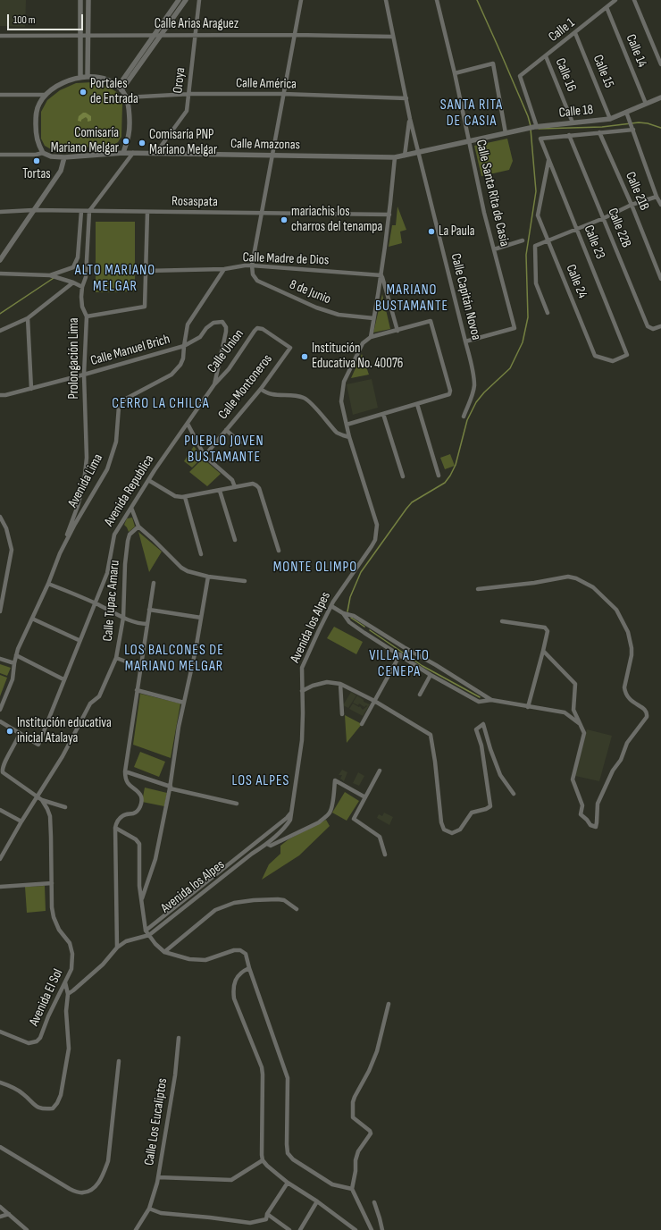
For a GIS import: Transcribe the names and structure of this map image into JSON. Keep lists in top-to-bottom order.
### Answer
{
  "streets": {
    "street": [
      "Calle Arias Araguez",
      "Calle 1",
      "Calle 14",
      "Calle 15",
      "Calle 16",
      "Oroya",
      "Calle América",
      "Calle 18",
      "Calle Amazonas",
      "Calle 21B",
      "Calle Santa Rita de Casia",
      "Rosaspata",
      "Calle 22B",
      "Calle 23",
      "Calle Madre de Dios",
      "Calle 24",
      "8 de Junio",
      "Calle Capitán Novoa",
      "Calle Manuel Brich",
      "Calle Union",
      "Prolongación Lima",
      "Calle Montoneros",
      "Avenida Lima",
      "Avenida Republica",
      "Calle Tupac Amaru",
      "Avenida los Alpes",
      "Avenida El Sol",
      "Calle Los Eucaliptos"
    ]
  },
  "crossings": [
    ["Calle Arias Araguez", "Oroya"],
    ["Calle Arias Araguez", "Calle Capitán Novoa"],
    ["Calle 1", "Calle 14"],
    ["Calle 1", "Calle 15"],
    ["Calle 1", "Calle 16"],
    ["Calle 1", "Calle 18"],
    ["Calle 14", "Calle 18"],
    ["Calle 15", "Calle 18"],
    ["Calle 16", "Calle 18"],
    ["Oroya", "Calle América"],
    ["Oroya", "Calle Amazonas"],
    ["Calle América", "Calle Amazonas"],
    ["Calle América", "Calle Capitán Novoa"],
    ["Calle 18", "Calle Amazonas"],
    ["Calle 18", "Calle 21B"],
    ["Calle 18", "Calle 22B"],
    ["Calle 18", "Calle 23"],
    ["Calle Amazonas", "Calle Santa Rita de Casia"],
    ["Calle Amazonas", "Calle Capitán Novoa"],
    ["Calle Santa Rita de Casia", "Calle Capitán Novoa"],
    ["Rosaspata", "Prolongación Lima"],
    ["Calle 23", "Calle 24"],
    ["Calle Madre de Dios", "8 de Junio"],
    ["Calle Madre de Dios", "Avenida Lima"],
    ["Calle Manuel Brich", "Prolongación Lima"],
    ["Calle Manuel Brich", "Avenida Lima"],
    ["Calle Manuel Brich", "Avenida Republica"],
    ["Calle Union", "Calle Montoneros"],
    ["Calle Union", "Avenida Republica"],
    ["Prolongación Lima", "Avenida Lima"],
    ["Avenida Lima", "Avenida Republica"]
  ],
  "districts": [
    "SANTA RITA DE CASIA",
    "ALTO MARIANO MELGAR",
    "MARIANO BUSTAMANTE",
    "CERRO LA CHILCA",
    "PUEBLO JOVEN BUSTAMANTE",
    "MONTE OLIMPO",
    "LOS BALCONES DE MARIANO MELGAR",
    "VILLA ALTO CENEPA",
    "LOS ALPES"
  ],
  "places": [
    "Portales de Entrada",
    "Comisaría Mariano Melgar",
    "Comisaría PNP Mariano Melgar",
    "Tortas",
    "mariachis los charros del tenampa",
    "La Paula",
    "Institución Educativa No. 40076",
    "Institución educativa inicial Atalaya"
  ],
  "scale_bar": "100 m"
}
